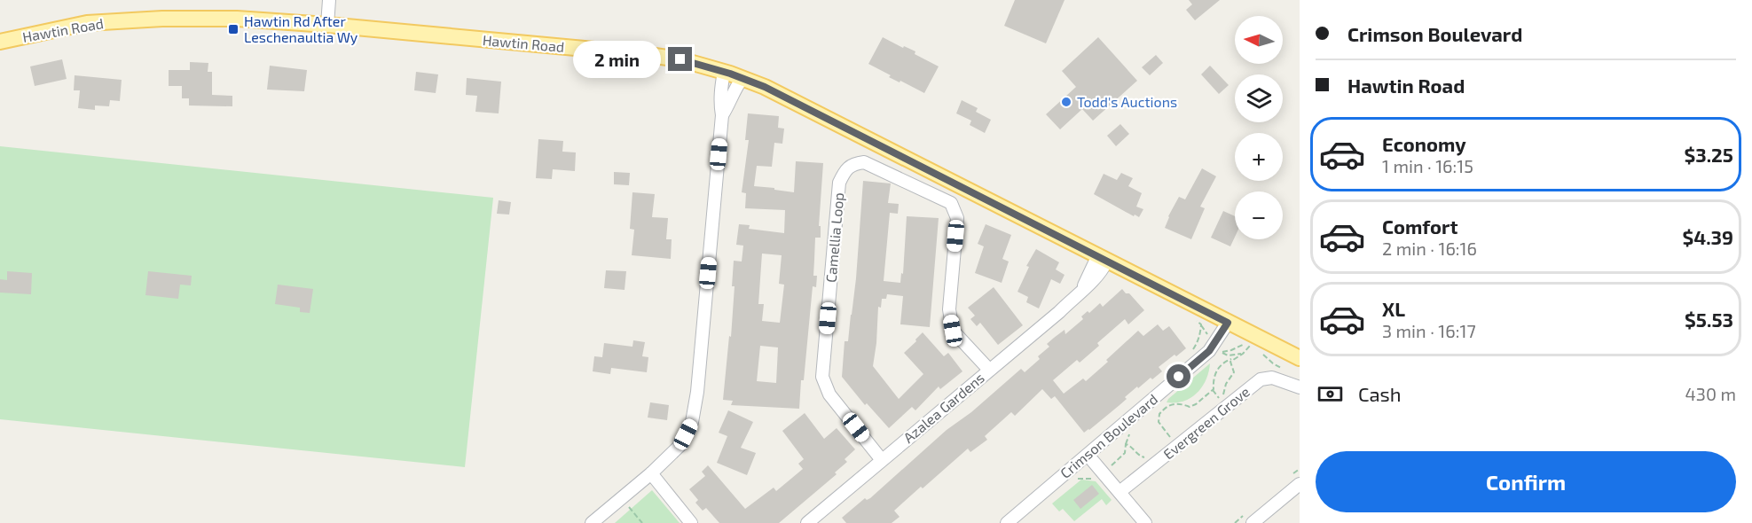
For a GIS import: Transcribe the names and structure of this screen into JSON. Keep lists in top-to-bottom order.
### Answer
{
  "streets": {
    "main road": ["Hawtin Road"],
    "street": [
      "Camellia Loop",
      "Azalea Gardens",
      "Evergreen Grove",
      "Crimson Boulevard"
    ]
  },
  "crossings": [
    ["Hawtin Road", "Azalea Gardens"],
    ["Hawtin Road", "Crimson Boulevard"],
    ["Camellia Loop", "Azalea Gardens"]
  ],
  "places": {
    "transit": ["Hawtin Rd After Leschenaultia Wy"],
    "other": ["Todd's Auctions"]
  },
  "north": "left",
  "page": {
    "banner": ["Crimson Boulevard", "Hawtin Road"],
    "map_buttons": ["+", "−"],
    "bubble": "2 min",
    "list": [
      {
        "name": "Economy",
        "note": "1 min · 16:15",
        "value": "$3.25"
      },
      {
        "name": "Comfort",
        "note": "2 min · 16:16",
        "value": "$4.39"
      },
      {
        "name": "XL",
        "note": "3 min · 16:17",
        "value": "$5.53"
      }
    ],
    "pay": ["Cash", "430 m"],
    "buttons": "Confirm"
  }
}
